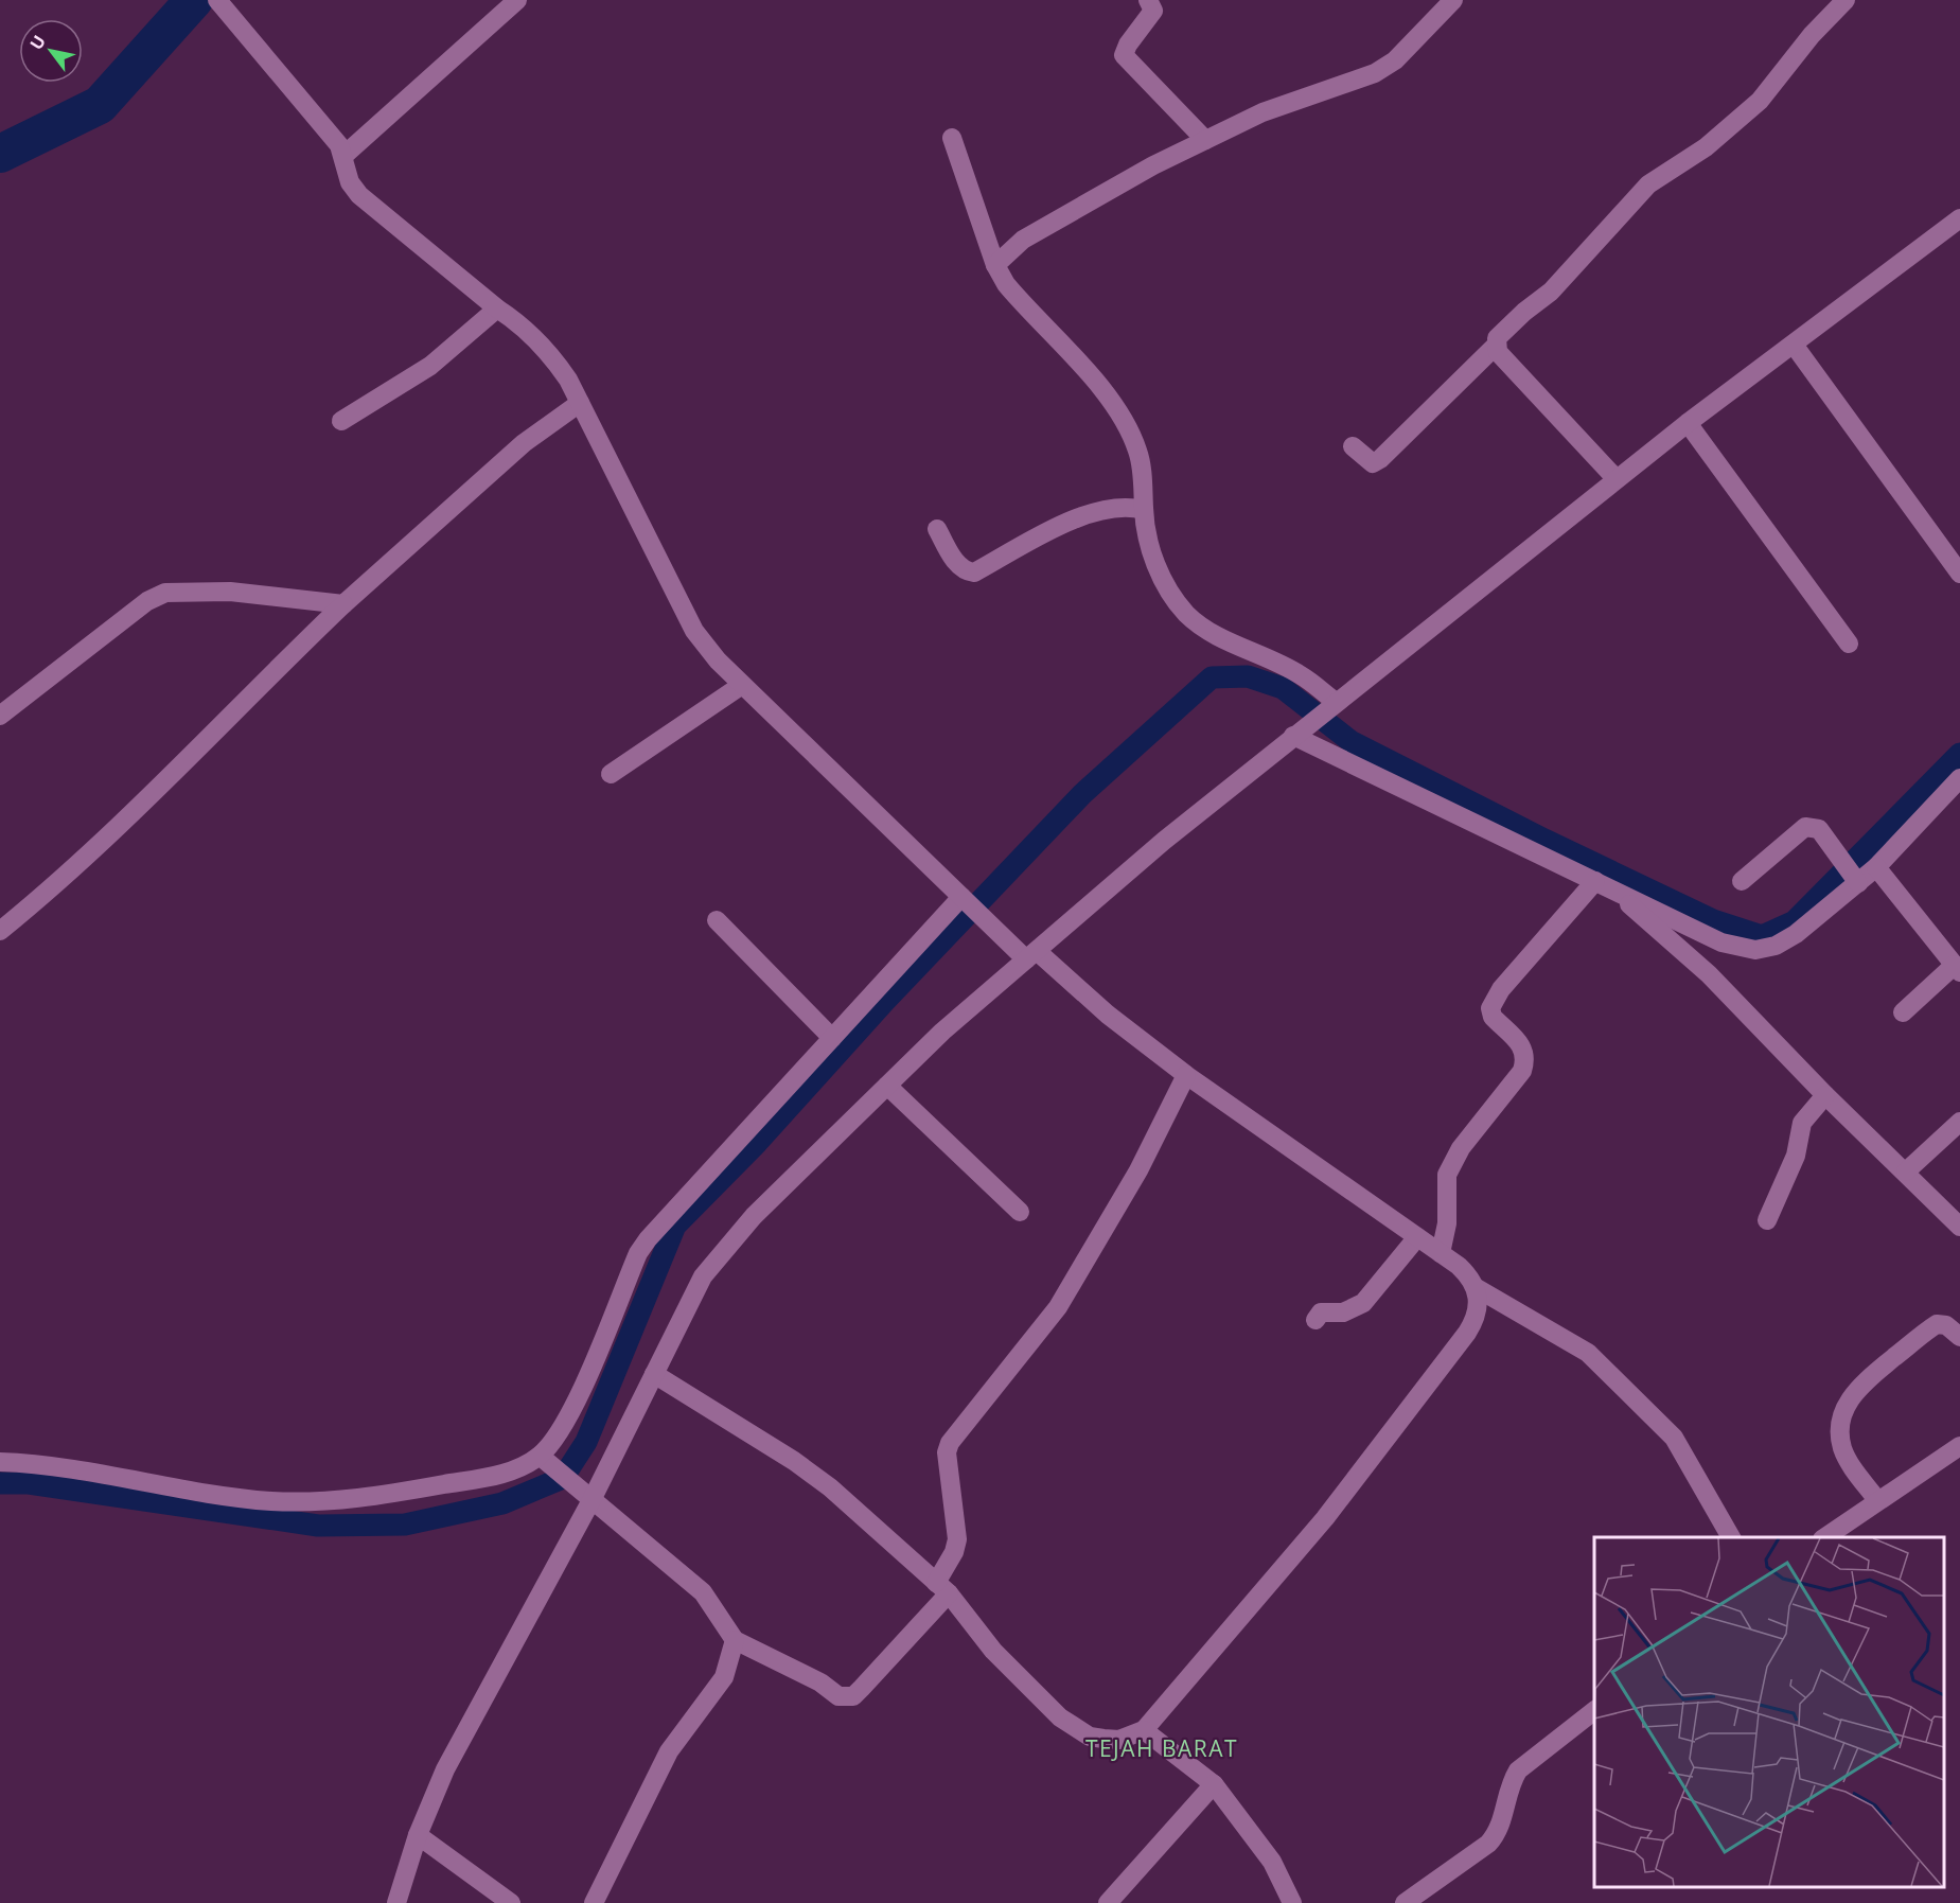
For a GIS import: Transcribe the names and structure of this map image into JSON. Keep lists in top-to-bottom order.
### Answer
{
  "districts": ["TEJAH BARAT"],
  "north": "top left"
}
